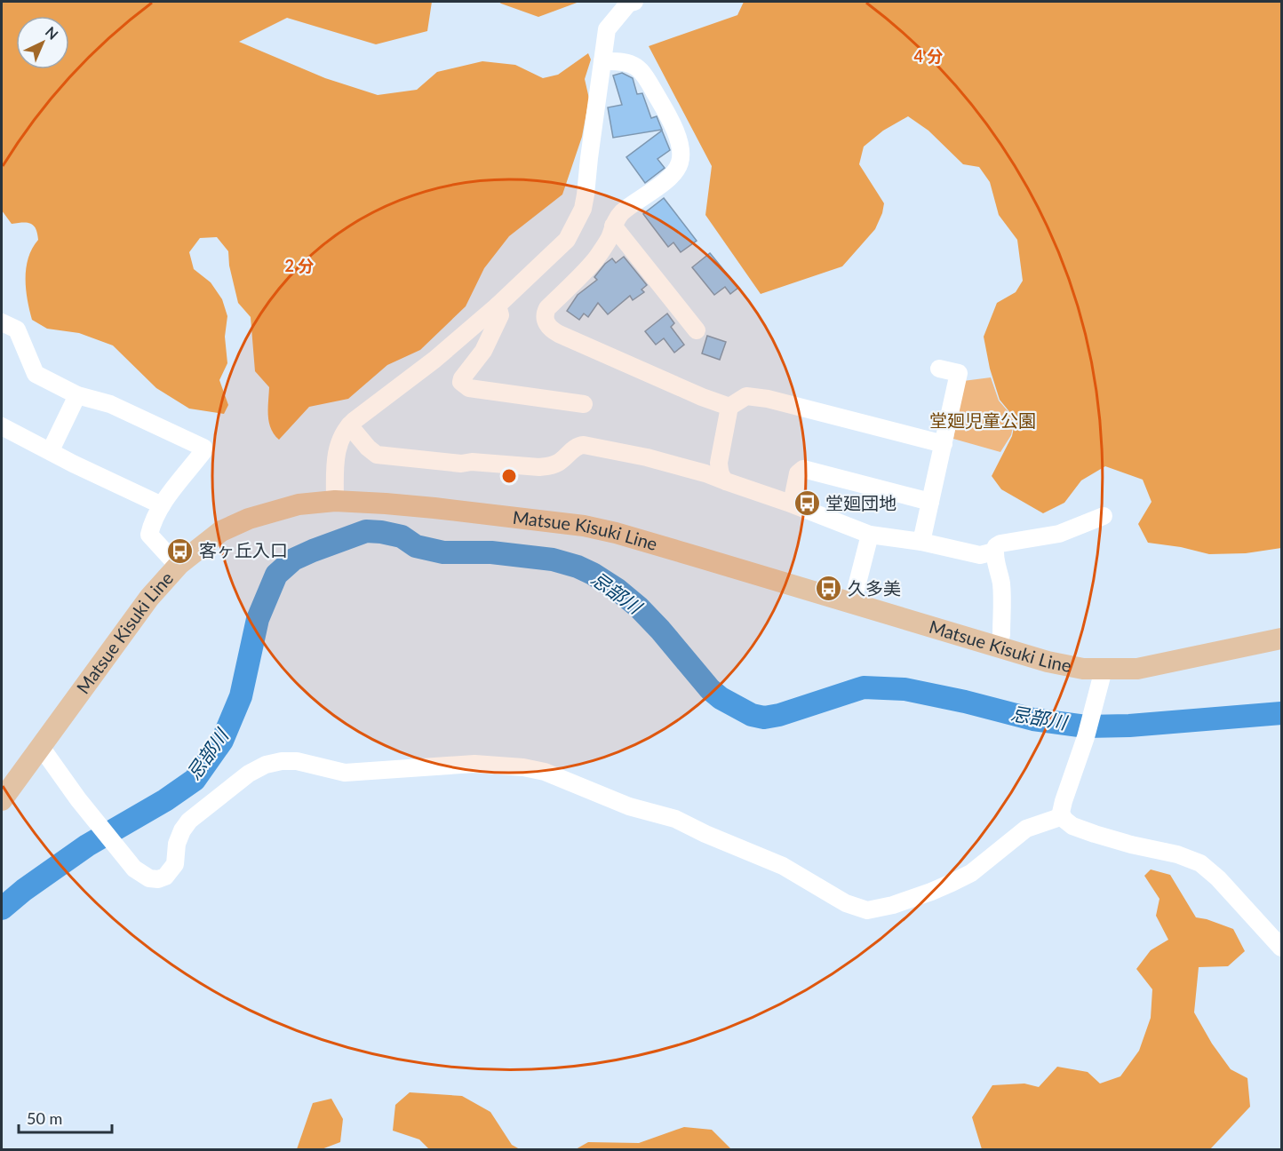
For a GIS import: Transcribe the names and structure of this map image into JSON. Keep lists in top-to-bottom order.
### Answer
{
  "streets": {
    "main road": ["Matsue Kisuki Line"]
  },
  "water": ["忌部川"],
  "parks": ["堂廻児童公園"],
  "places": {
    "bus stop": ["堂廻団地", "客ヶ丘入口", "久多美"]
  },
  "scale_bar": "50 m",
  "north": "top right",
  "rings": ["4 分", "2 分"]
}
